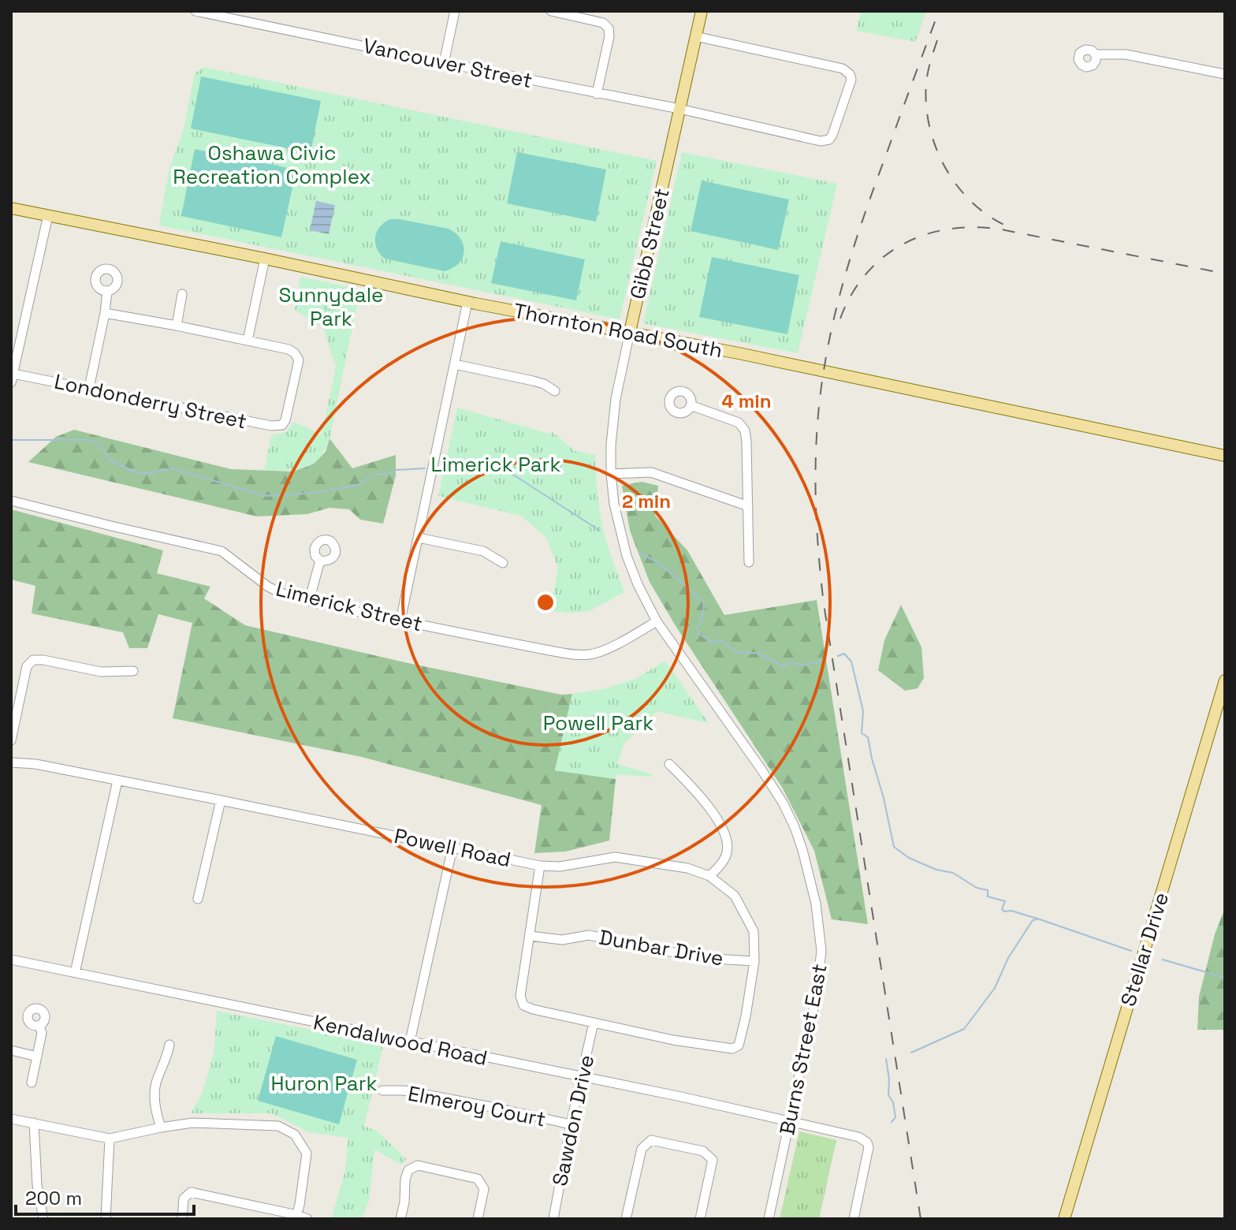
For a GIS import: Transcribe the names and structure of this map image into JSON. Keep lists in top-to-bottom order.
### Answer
{
  "streets": {
    "main road": ["Gibb Street", "Thornton Road South", "Stellar Drive"],
    "street": [
      "Vancouver Street",
      "Londonderry Street",
      "Limerick Street",
      "Powell Road",
      "Dunbar Drive",
      "Kendalwood Road",
      "Burns Street East",
      "Elmeroy Court",
      "Sawdon Drive"
    ]
  },
  "crossings": [
    ["Vancouver Street", "Gibb Street"],
    ["Gibb Street", "Thornton Road South"],
    ["Gibb Street", "Limerick Street"],
    ["Gibb Street", "Burns Street East"],
    ["Limerick Street", "Burns Street East"],
    ["Powell Road", "Dunbar Drive"],
    ["Powell Road", "Sawdon Drive"],
    ["Kendalwood Road", "Burns Street East"],
    ["Kendalwood Road", "Sawdon Drive"],
    ["Elmeroy Court", "Sawdon Drive"]
  ],
  "parks": [
    "Oshawa Civic Recreation Complex",
    "Sunnydale Park",
    "Limerick Park",
    "Powell Park",
    "Huron Park"
  ],
  "scale_bar": "200 m",
  "rings": ["4 min", "2 min"]
}
